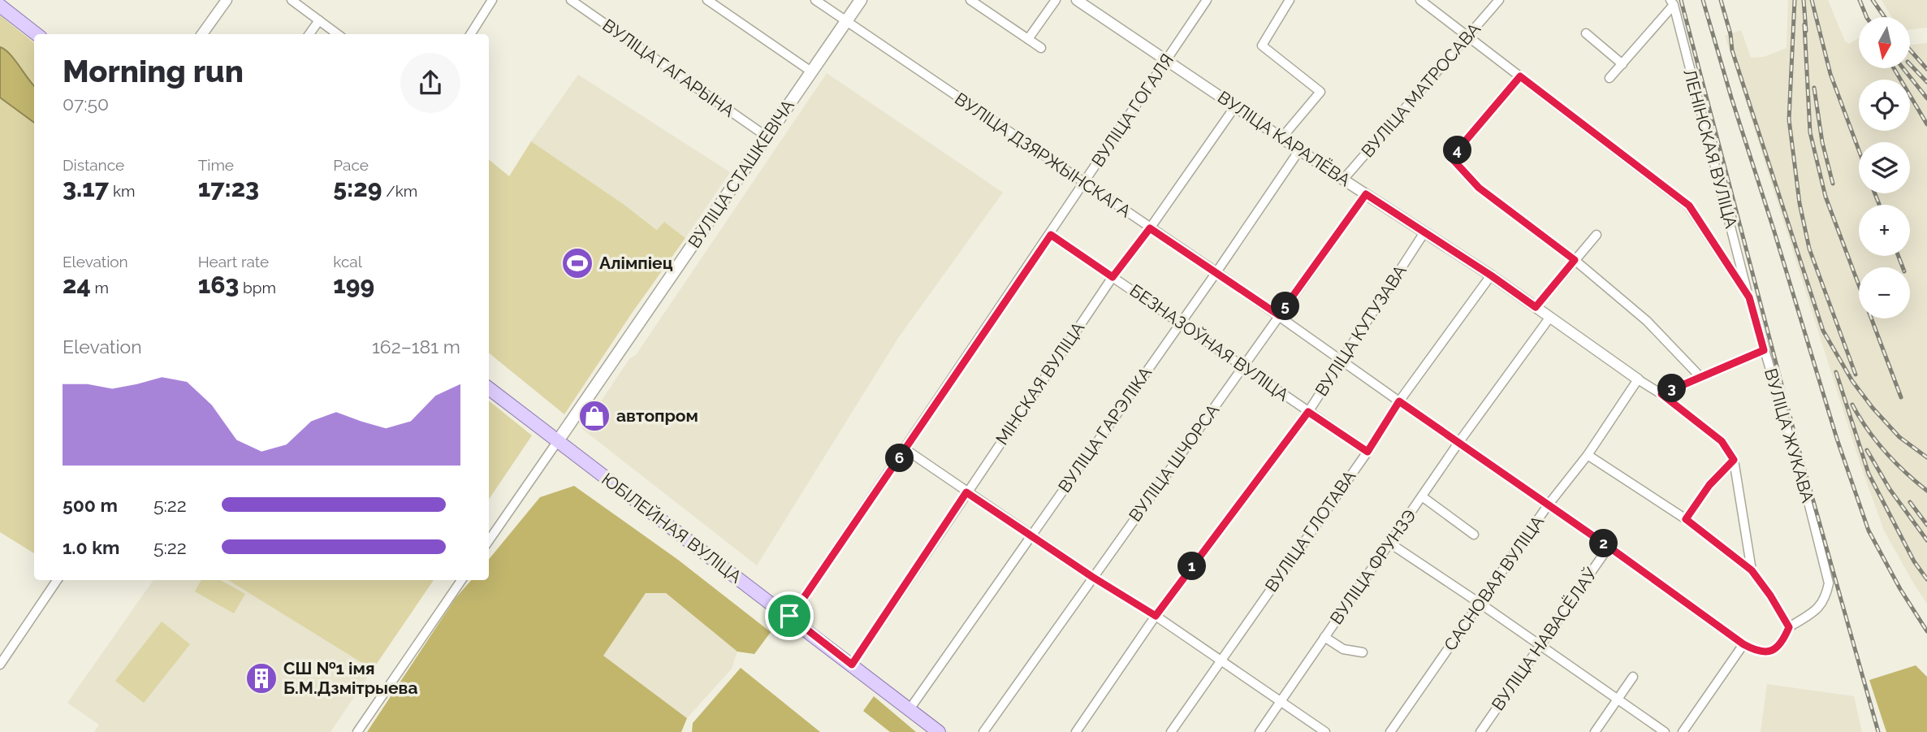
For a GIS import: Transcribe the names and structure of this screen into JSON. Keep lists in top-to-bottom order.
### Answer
{
  "streets": {
    "main road": ["ВУЛІЦА СТАШКЕВІЧА", "ЮБІЛЕЙНАЯ ВУЛІЦА"],
    "street": [
      "ВУЛІЦА ГАГАРЫНА",
      "ВУЛІЦА МАТРОСАВА",
      "ВУЛІЦА ГОГАЛЯ",
      "ВУЛІЦА КАРАЛЁВА",
      "ЛЕНІНСКАЯ ВУЛІЦА",
      "ВУЛІЦА ДЗЯРЖЫНСКАГА",
      "ВУЛІЦА КУТУЗАВА",
      "БЕЗНАЗОЎНАЯ ВУЛІЦА",
      "МІНСКАЯ ВУЛІЦА",
      "ВУЛІЦА ГАРЭЛІКА",
      "ВУЛІЦА ЖУКАВА",
      "ВУЛІЦА ШЧОРСА",
      "ВУЛІЦА ГЛОТАВА",
      "ВУЛІЦА ФРУНЗЭ",
      "САСНОВАЯ ВУЛІЦА",
      "ВУЛІЦА НАВАСЁЛАЎ"
    ]
  },
  "crossings": [
    ["ВУЛІЦА ГАГАРЫНА", "ВУЛІЦА СТАШКЕВІЧА"],
    ["ВУЛІЦА МАТРОСАВА", "ВУЛІЦА КАРАЛЁВА"],
    ["ВУЛІЦА МАТРОСАВА", "ВУЛІЦА ЖУКАВА"],
    ["ВУЛІЦА ГОГАЛЯ", "ВУЛІЦА КАРАЛЁВА"],
    ["ВУЛІЦА ГОГАЛЯ", "ВУЛІЦА ДЗЯРЖЫНСКАГА"],
    ["ВУЛІЦА ГОГАЛЯ", "БЕЗНАЗОЎНАЯ ВУЛІЦА"],
    ["ВУЛІЦА ГОГАЛЯ", "ЮБІЛЕЙНАЯ ВУЛІЦА"],
    ["ВУЛІЦА КАРАЛЁВА", "ВУЛІЦА КУТУЗАВА"],
    ["ВУЛІЦА КАРАЛЁВА", "МІНСКАЯ ВУЛІЦА"],
    ["ВУЛІЦА КАРАЛЁВА", "ВУЛІЦА ГАРЭЛІКА"],
    ["ВУЛІЦА КАРАЛЁВА", "ВУЛІЦА ЖУКАВА"],
    ["ВУЛІЦА КАРАЛЁВА", "ВУЛІЦА ШЧОРСА"],
    ["ВУЛІЦА КАРАЛЁВА", "ВУЛІЦА ГЛОТАВА"],
    ["ВУЛІЦА КАРАЛЁВА", "ВУЛІЦА ФРУНЗЭ"],
    ["ВУЛІЦА КАРАЛЁВА", "САСНОВАЯ ВУЛІЦА"],
    ["ЛЕНІНСКАЯ ВУЛІЦА", "ВУЛІЦА ЖУКАВА"],
    ["ВУЛІЦА ДЗЯРЖЫНСКАГА", "ВУЛІЦА СТАШКЕВІЧА"],
    ["ВУЛІЦА ДЗЯРЖЫНСКАГА", "ВУЛІЦА КУТУЗАВА"],
    ["ВУЛІЦА ДЗЯРЖЫНСКАГА", "МІНСКАЯ ВУЛІЦА"],
    ["ВУЛІЦА ДЗЯРЖЫНСКАГА", "ВУЛІЦА ГАРЭЛІКА"],
    ["ВУЛІЦА ДЗЯРЖЫНСКАГА", "ВУЛІЦА ШЧОРСА"],
    ["ВУЛІЦА ДЗЯРЖЫНСКАГА", "ВУЛІЦА ГЛОТАВА"],
    ["ВУЛІЦА ДЗЯРЖЫНСКАГА", "ВУЛІЦА ФРУНЗЭ"],
    ["ВУЛІЦА ДЗЯРЖЫНСКАГА", "САСНОВАЯ ВУЛІЦА"],
    ["ВУЛІЦА ДЗЯРЖЫНСКАГА", "ВУЛІЦА НАВАСЁЛАЎ"],
    ["ВУЛІЦА СТАШКЕВІЧА", "ЮБІЛЕЙНАЯ ВУЛІЦА"],
    ["ВУЛІЦА КУТУЗАВА", "БЕЗНАЗОЎНАЯ ВУЛІЦА"],
    ["БЕЗНАЗОЎНАЯ ВУЛІЦА", "МІНСКАЯ ВУЛІЦА"],
    ["БЕЗНАЗОЎНАЯ ВУЛІЦА", "ВУЛІЦА ГАРЭЛІКА"],
    ["БЕЗНАЗОЎНАЯ ВУЛІЦА", "ВУЛІЦА ШЧОРСА"],
    ["БЕЗНАЗОЎНАЯ ВУЛІЦА", "ВУЛІЦА ГЛОТАВА"],
    ["МІНСКАЯ ВУЛІЦА", "ЮБІЛЕЙНАЯ ВУЛІЦА"],
    ["ВУЛІЦА ГАРЭЛІКА", "ЮБІЛЕЙНАЯ ВУЛІЦА"]
  ],
  "places": {
    "sports": ["Алімпіец"],
    "shop": ["автопром"],
    "building": ["СШ №1 імя Б.М.Дзмітрыева"]
  },
  "north": "bottom",
  "page": {
    "map_buttons": ["+", "−"],
    "heading": ["Morning run", "07:50"],
    "stats": [
      ["Distance", "3.17 km"],
      ["Time", "17:23"],
      ["Pace", "5:29 /km"],
      ["Elevation", "24 m"],
      ["Heart rate", "163 bpm"],
      ["kcal", "199"]
    ],
    "pins": [
      "4",
      "5",
      "3",
      "6",
      "2",
      "1"
    ],
    "chart": ["Elevation", "162–181 m"],
    "list": [
      {
        "name": "500 m",
        "note": "5:22"
      },
      {
        "name": "1.0 km",
        "note": "5:22"
      }
    ]
  }
}
